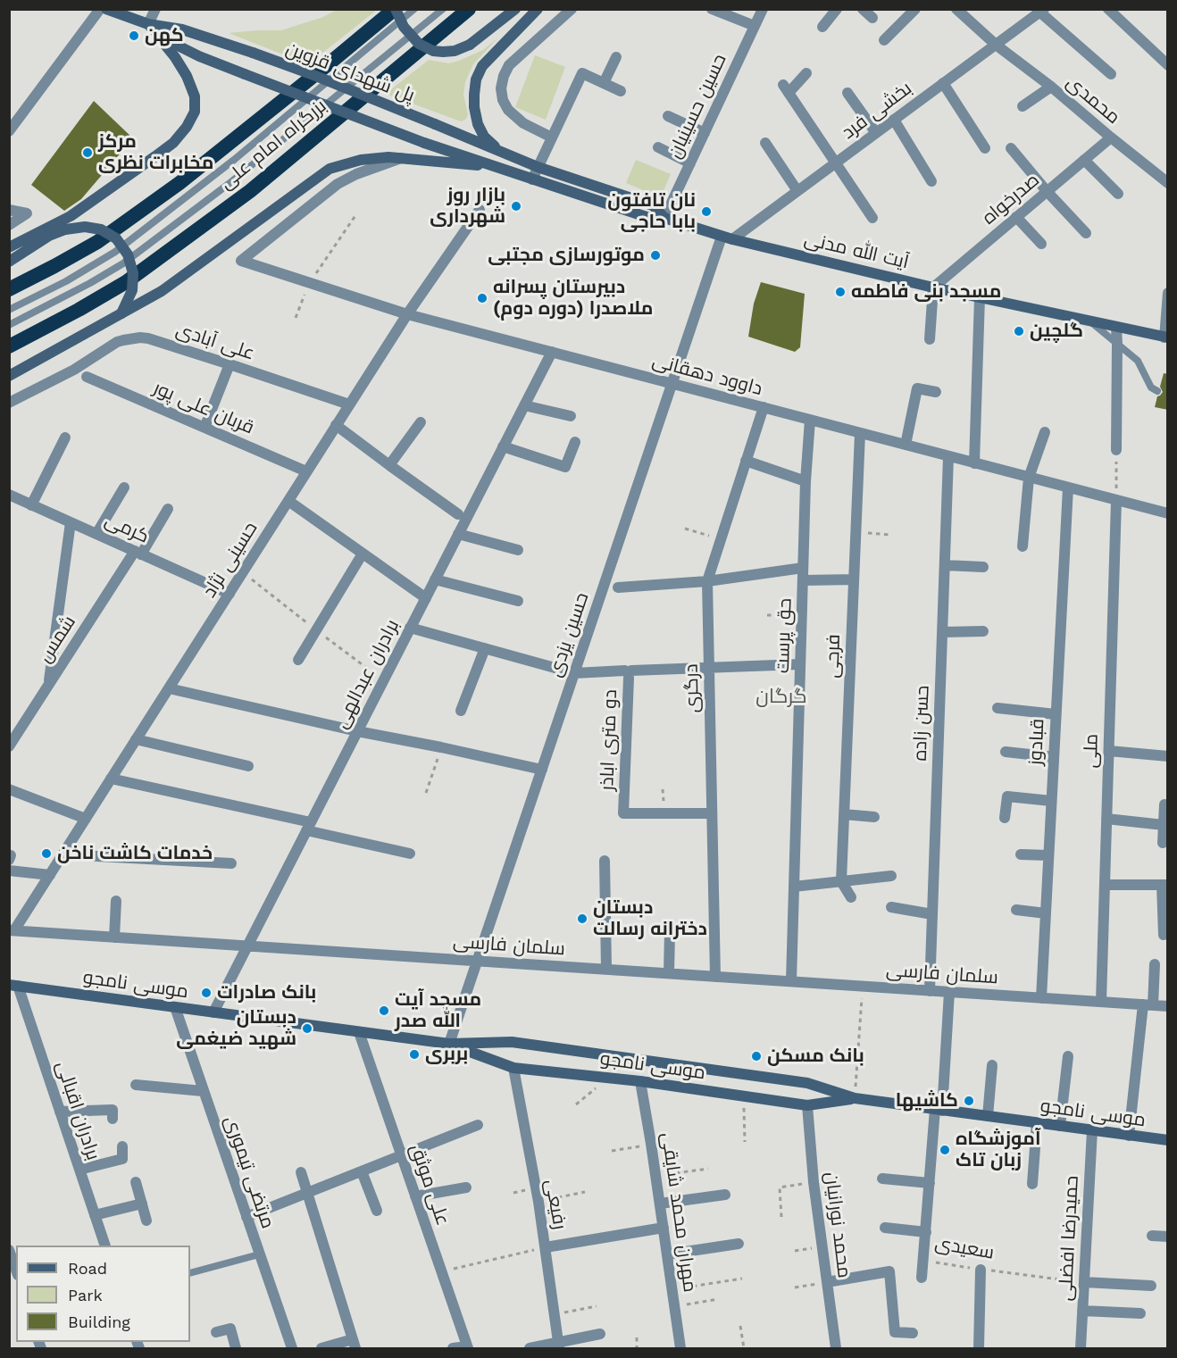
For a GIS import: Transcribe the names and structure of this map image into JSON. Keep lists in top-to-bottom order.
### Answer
{
  "streets": {
    "highway": ["بزرگراه امام علی"],
    "main road": ["پل شهدای قزوین", "آیت الله مدنی", "موسی نامجو"],
    "street": [
      "محمدی",
      "حسین حسینیان",
      "بخشی فرد",
      "صدرخواه",
      "علی آبادی",
      "داوود دهقانی",
      "قربان علی پور",
      "کرمی",
      "حسینی نژاد",
      "حسین یزدی",
      "حق پرست",
      "شمس",
      "فرجی",
      "برادران عبدالهی",
      "درگری",
      "حسن زاده",
      "دو متری اباذر",
      "قبادوز",
      "ملی",
      "سلمان فارسی",
      "برادران اقبالی",
      "مرتضی تیموری",
      "علی موثق",
      "رفیعی",
      "مهران محمد شایقی",
      "محمد نورانیان",
      "حمیدرضا افضلی",
      "سعیدی"
    ]
  },
  "crossings": [
    ["پل شهدای قزوین", "آیت الله مدنی"],
    ["محمدی", "بخشی فرد"],
    ["محمدی", "صدرخواه"],
    ["حسین حسینیان", "آیت الله مدنی"],
    ["بخشی فرد", "آیت الله مدنی"],
    ["بخشی فرد", "حسین یزدی"],
    ["صدرخواه", "آیت الله مدنی"],
    ["آیت الله مدنی", "حسین یزدی"],
    ["علی آبادی", "حسینی نژاد"],
    ["داوود دهقانی", "حسینی نژاد"],
    ["داوود دهقانی", "حسین یزدی"],
    ["داوود دهقانی", "حق پرست"],
    ["داوود دهقانی", "فرجی"],
    ["داوود دهقانی", "برادران عبدالهی"],
    ["داوود دهقانی", "درگری"],
    ["داوود دهقانی", "حسن زاده"],
    ["داوود دهقانی", "قبادوز"],
    ["داوود دهقانی", "ملی"],
    ["قربان علی پور", "حسینی نژاد"],
    ["کرمی", "حسینی نژاد"],
    ["کرمی", "شمس"],
    ["حسینی نژاد", "سلمان فارسی"],
    ["حسین یزدی", "سلمان فارسی"],
    ["حسین یزدی", "موسی نامجو"],
    ["حق پرست", "سلمان فارسی"],
    ["برادران عبدالهی", "سلمان فارسی"],
    ["برادران عبدالهی", "موسی نامجو"],
    ["درگری", "دو متری اباذر"],
    ["درگری", "سلمان فارسی"],
    ["حسن زاده", "سلمان فارسی"],
    ["قبادوز", "سلمان فارسی"],
    ["ملی", "سلمان فارسی"],
    ["سلمان فارسی", "سعیدی"],
    ["موسی نامجو", "برادران اقبالی"],
    ["موسی نامجو", "مرتضی تیموری"],
    ["موسی نامجو", "علی موثق"],
    ["موسی نامجو", "رفیعی"],
    ["موسی نامجو", "مهران محمد شایقی"],
    ["موسی نامجو", "محمد نورانیان"],
    ["موسی نامجو", "حمیدرضا افضلی"],
    ["موسی نامجو", "سعیدی"],
    ["حمیدرضا افضلی", "سعیدی"]
  ],
  "districts": ["گرگان"],
  "places": [
    "کهن",
    "مرکز مخابرات نظری",
    "بازار روز شهرداری",
    "نان تافتون بابا حاجی",
    "موتورسازی مجتبی",
    "مسجد بنی فاطمه",
    "دبيرستان پسرانه ملاصدرا (دوره دوم)",
    "گلچین",
    "خدمات کاشت ناخن",
    "دبستان دخترانه رسالت",
    "بانک صادرات",
    "مسجد آیت الله صدر",
    "دبستان شهید ضیغمی",
    "بربری",
    "بانک مسکن",
    "کاشیها",
    "آموزشگاه زبان تاک"
  ],
  "legend": ["Road", "Park", "Building"]
}
